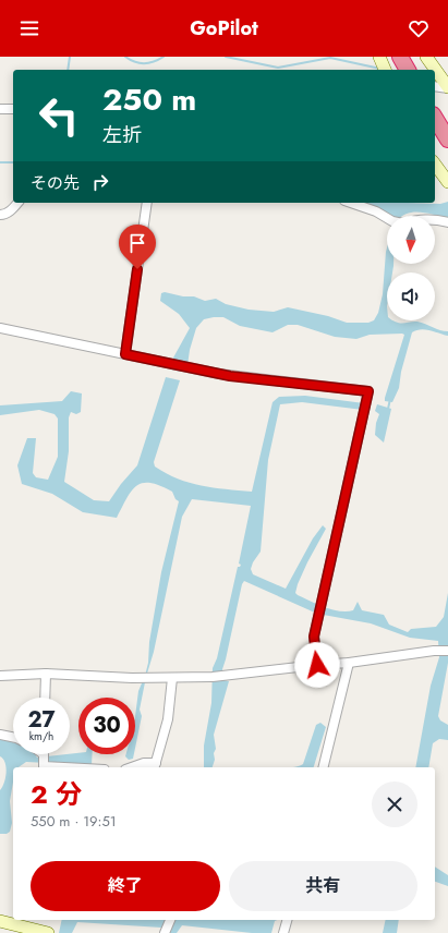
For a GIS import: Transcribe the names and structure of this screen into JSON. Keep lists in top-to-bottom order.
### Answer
{
  "north": "bottom",
  "page": {
    "header": "GoPilot",
    "turn": ["250 m", "左折"],
    "then": "その先",
    "speed": "27 km/h",
    "limit": "30",
    "heading": ["2 分", "550 m · 19:51"],
    "buttons": ["終了", "共有"]
  }
}
